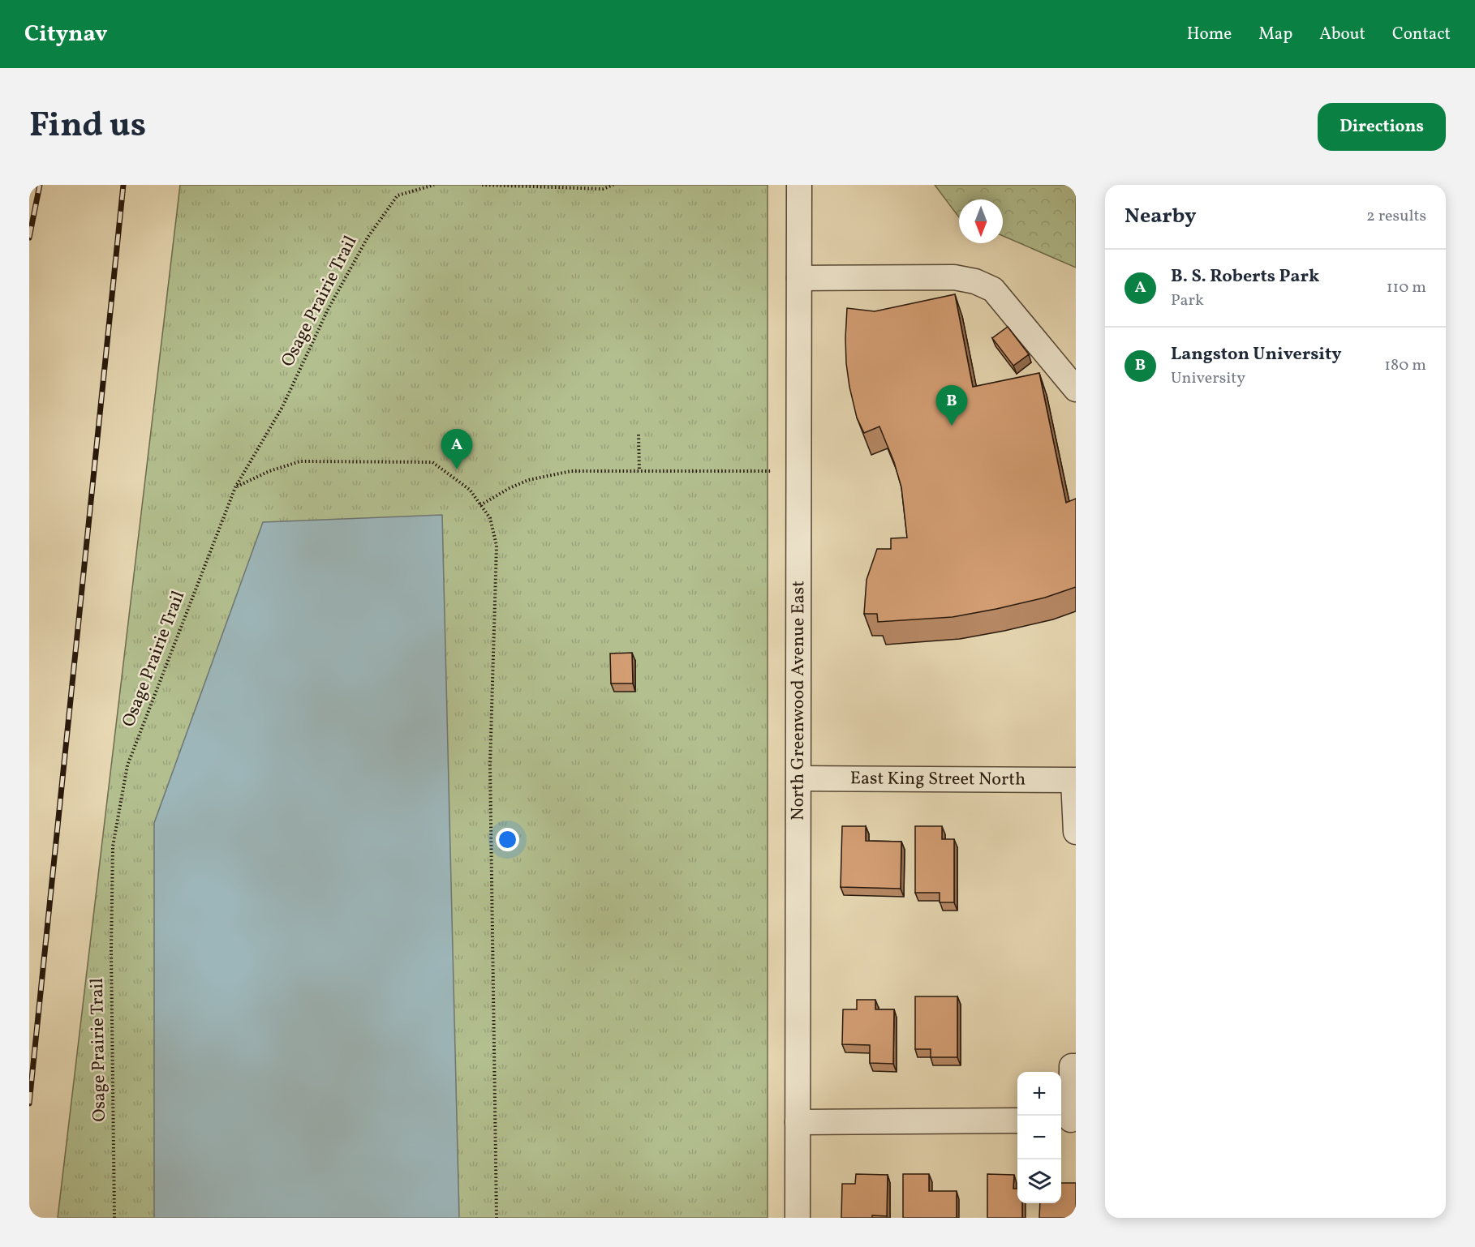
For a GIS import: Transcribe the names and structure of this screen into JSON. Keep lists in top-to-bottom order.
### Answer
{
  "streets": {
    "street": ["North Greenwood Avenue East", "East King Street North"],
    "path": ["Osage Prairie Trail"]
  },
  "crossings": [
    ["North Greenwood Avenue East", "East King Street North"]
  ],
  "north": "bottom",
  "page": {
    "header": "Citynav",
    "nav": [
      "Home",
      "Map",
      "About",
      "Contact"
    ],
    "title": "Find us",
    "buttons": "Directions",
    "heading": ["Nearby", "2 results"],
    "list": [
      {
        "mark": "A",
        "name": "B. S. Roberts Park",
        "note": "Park",
        "value": "110 m"
      },
      {
        "mark": "B",
        "name": "Langston University",
        "note": "University",
        "value": "180 m"
      }
    ],
    "pins": ["B", "A"],
    "map_buttons": ["+", "−"]
  }
}
